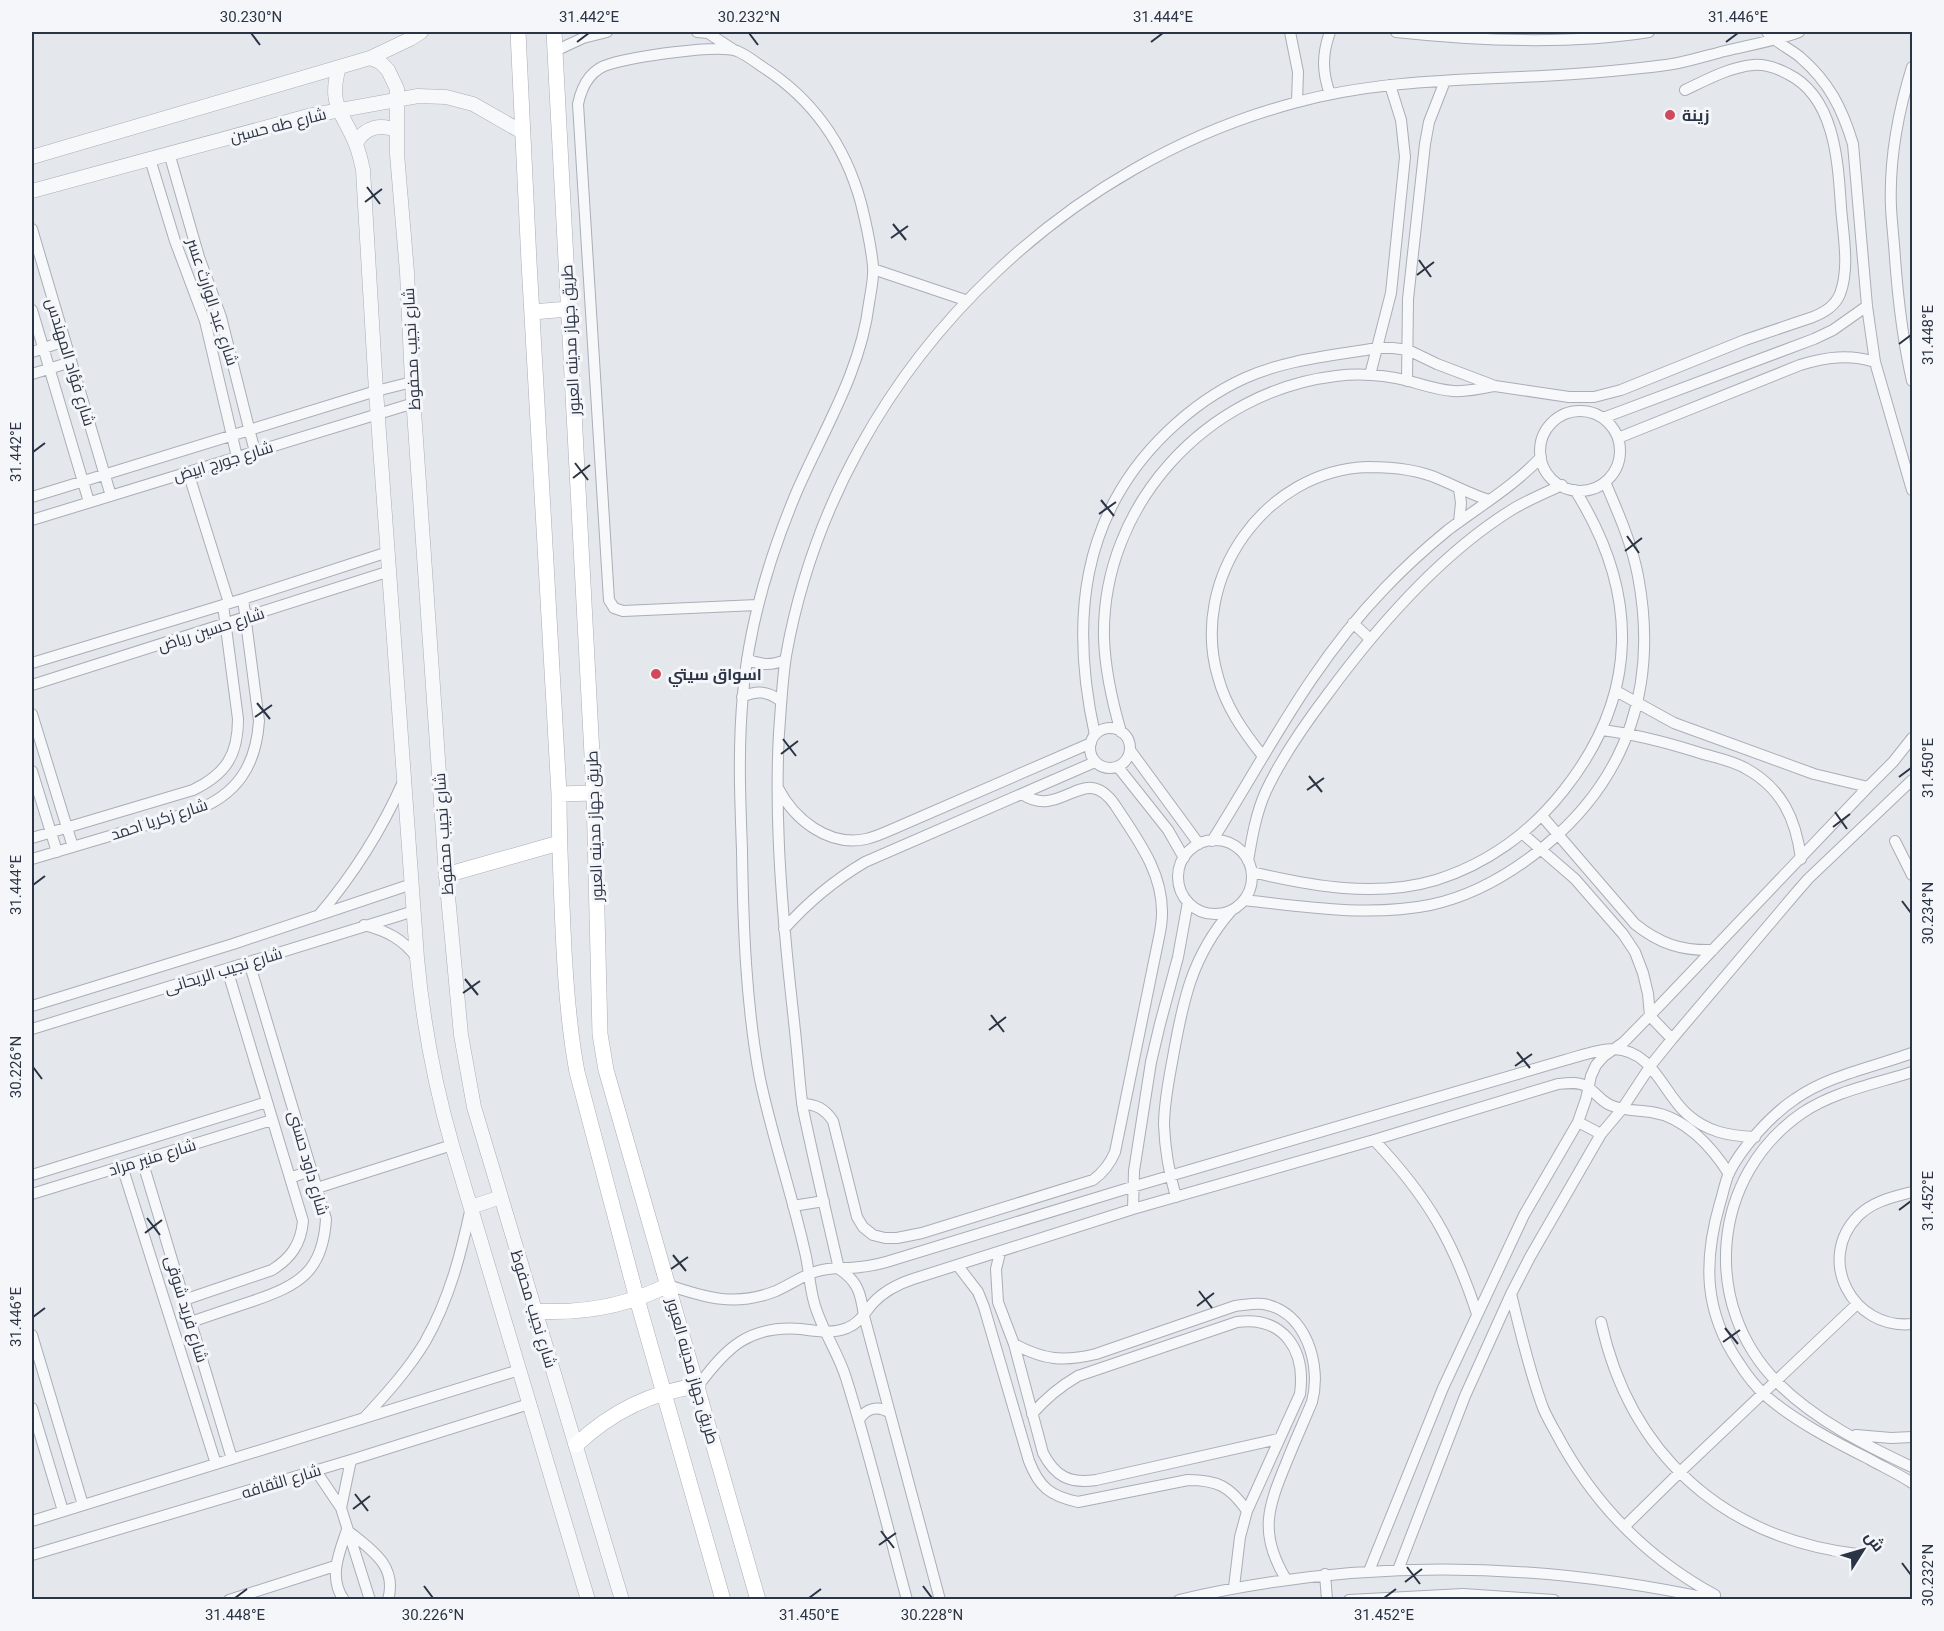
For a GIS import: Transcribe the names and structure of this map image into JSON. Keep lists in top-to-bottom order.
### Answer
{
  "streets": {
    "main road": ["طريق جهاز مدينه العبور"],
    "street": [
      "شارع طه حسين",
      "شارع عبد الوارث عسر",
      "شارع نجيب محفوظ",
      "شارع فؤاد المهندس",
      "شارع جورج ابيض",
      "شارع حسين رياض",
      "شارع زكريا احمد",
      "شارع نجيب الريحانى",
      "شارع منير مراد",
      "شارع داود حسنى",
      "شارع فريد شوقى",
      "شارع الثقافه"
    ]
  },
  "crossings": [
    ["شارع طه حسين", "شارع عبد الوارث عسر"],
    ["شارع طه حسين", "طريق جهاز مدينه العبور"],
    ["شارع طه حسين", "شارع نجيب محفوظ"],
    ["شارع عبد الوارث عسر", "شارع جورج ابيض"],
    ["شارع نجيب محفوظ", "شارع جورج ابيض"],
    ["شارع نجيب محفوظ", "شارع حسين رياض"],
    ["شارع نجيب محفوظ", "شارع نجيب الريحانى"],
    ["شارع نجيب محفوظ", "شارع الثقافه"],
    ["شارع فؤاد المهندس", "شارع جورج ابيض"],
    ["شارع جورج ابيض", "شارع زكريا احمد"],
    ["شارع حسين رياض", "شارع زكريا احمد"],
    ["شارع نجيب الريحانى", "شارع داود حسنى"],
    ["شارع منير مراد", "شارع داود حسنى"],
    ["شارع منير مراد", "شارع فريد شوقى"],
    ["شارع داود حسنى", "شارع فريد شوقى"]
  ],
  "places": ["زينة", "اسواق سيتي"],
  "north": "top right",
  "coordinates": [
    "30.230°N",
    "31.442°E",
    "30.232°N",
    "31.444°E",
    "31.446°E",
    "31.448°E",
    "31.450°E",
    "30.234°N",
    "30.226°N",
    "31.452°E",
    "30.228°N"
  ]
}
